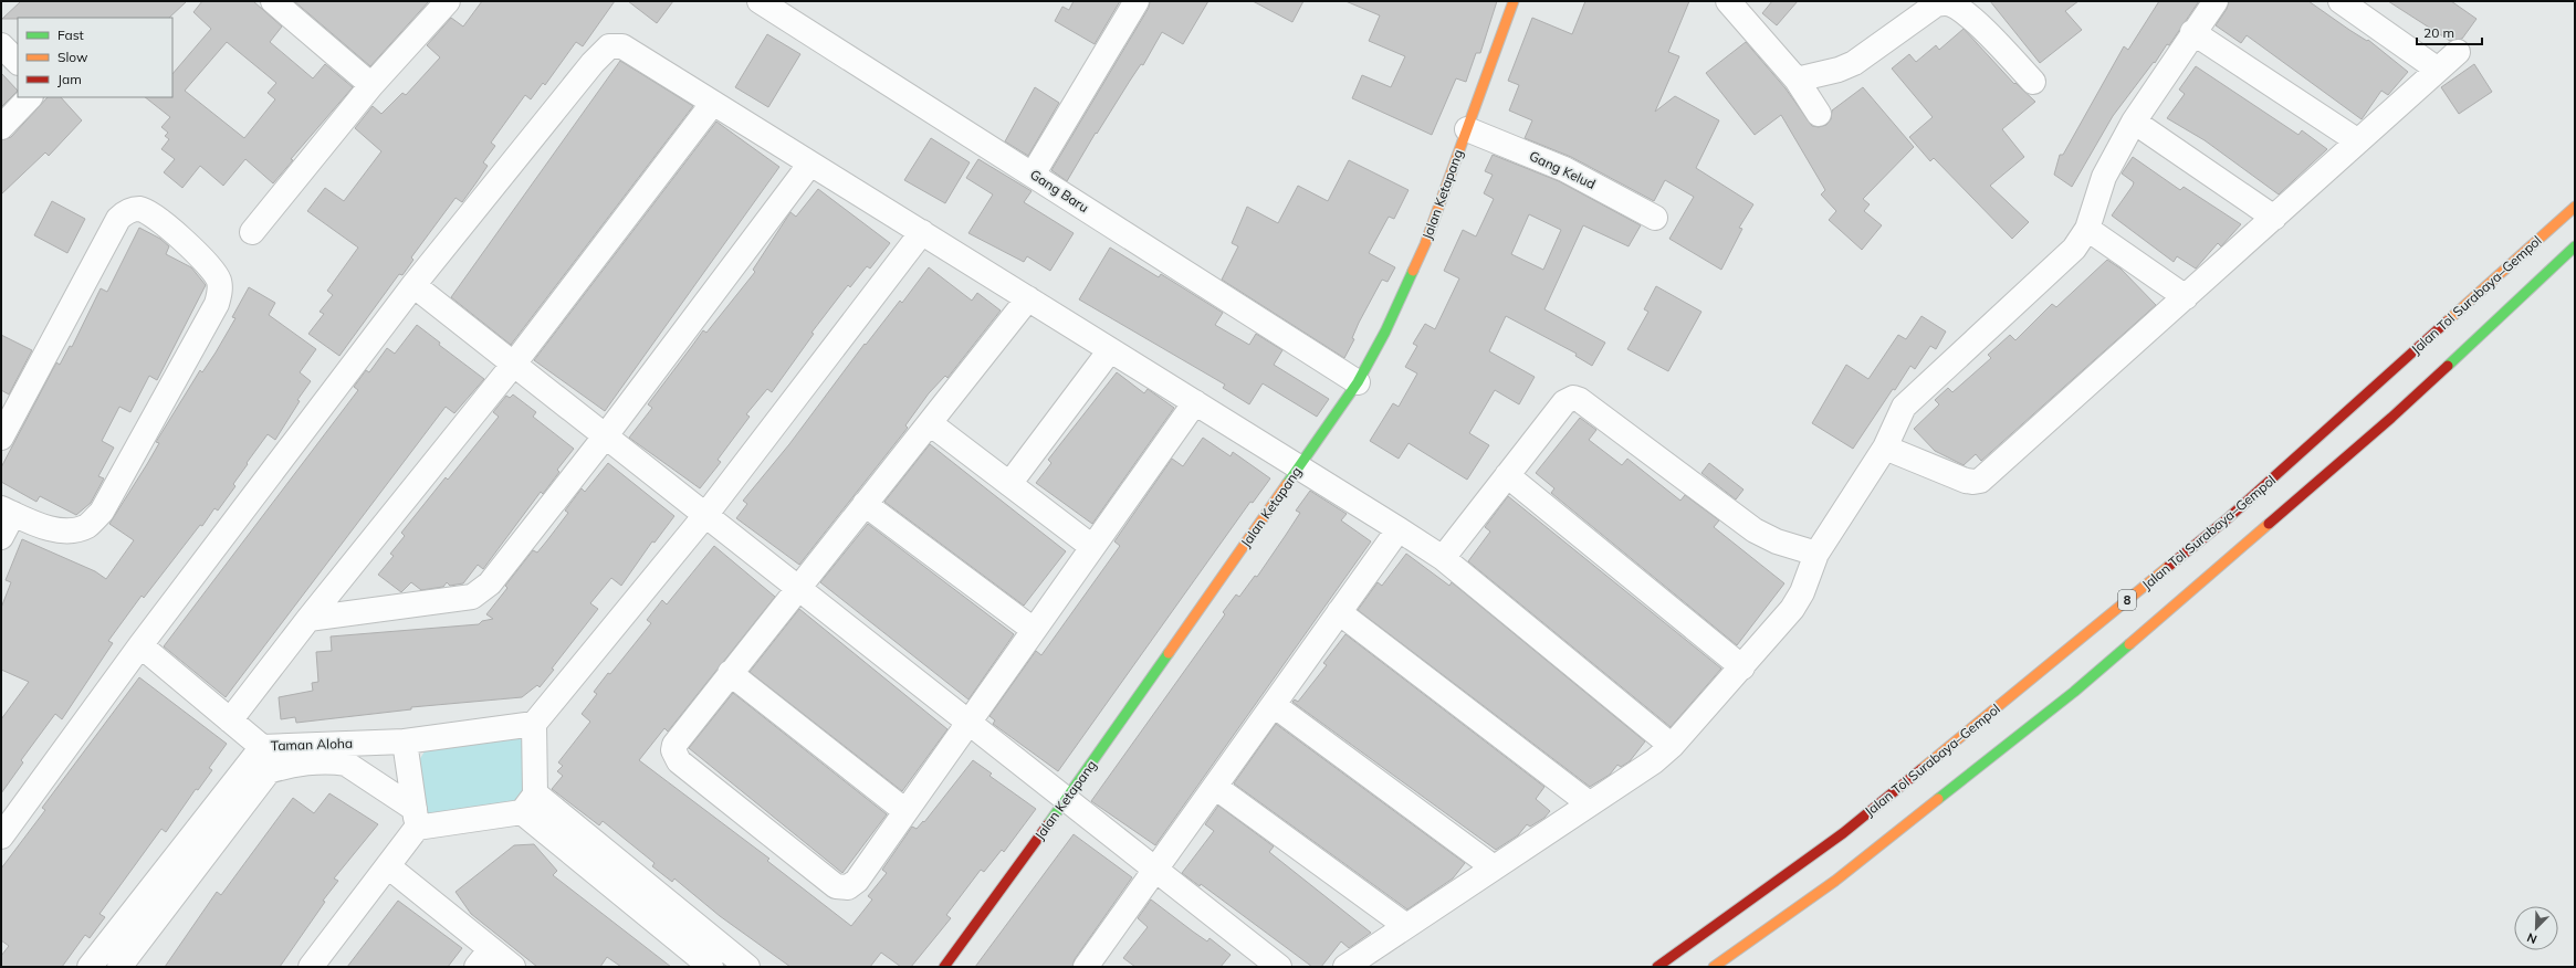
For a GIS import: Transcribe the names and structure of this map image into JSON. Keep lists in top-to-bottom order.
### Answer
{
  "streets": {
    "main road": ["Jalan Ketapang", "Jalan Tol Surabaya–Gempol", "8"],
    "street": ["Gang Kelud", "Gang Baru", "Taman Aloha"]
  },
  "crossings": [
    ["Gang Kelud", "Jalan Ketapang"],
    ["Gang Baru", "Jalan Ketapang"]
  ],
  "legend": ["Fast", "Slow", "Jam"],
  "scale_bar": "20 m",
  "north": "bottom left"
}
